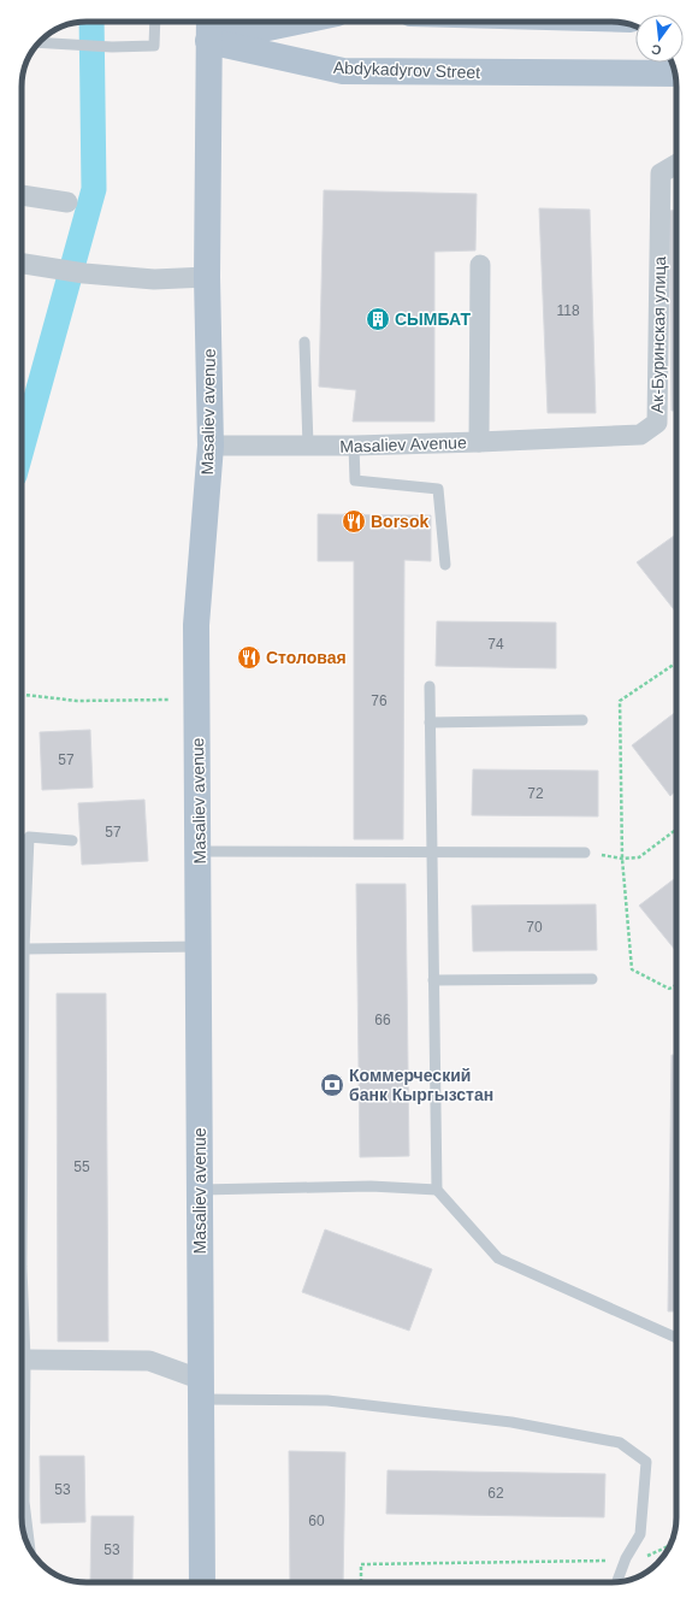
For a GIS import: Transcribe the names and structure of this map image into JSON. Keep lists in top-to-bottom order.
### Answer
{
  "streets": {
    "main road": ["Abdykadyrov Street", "Masaliev avenue"],
    "street": ["Ак-Буринская улица", "Masaliev Avenue"]
  },
  "crossings": [
    ["Abdykadyrov Street", "Masaliev avenue"],
    ["Ак-Буринская улица", "Masaliev Avenue"],
    ["Masaliev avenue", "Masaliev Avenue"]
  ],
  "places": {
    "building": ["СЫМБАТ"],
    "restaurant": ["Borsok", "Столовая"],
    "bank": ["Коммерческий банк Кыргызстан"]
  },
  "house_numbers": [
    "118",
    "74",
    "76",
    "57",
    "72",
    "57",
    "70",
    "66",
    "55",
    "53",
    "62",
    "60",
    "53"
  ],
  "north": "bottom"
}
